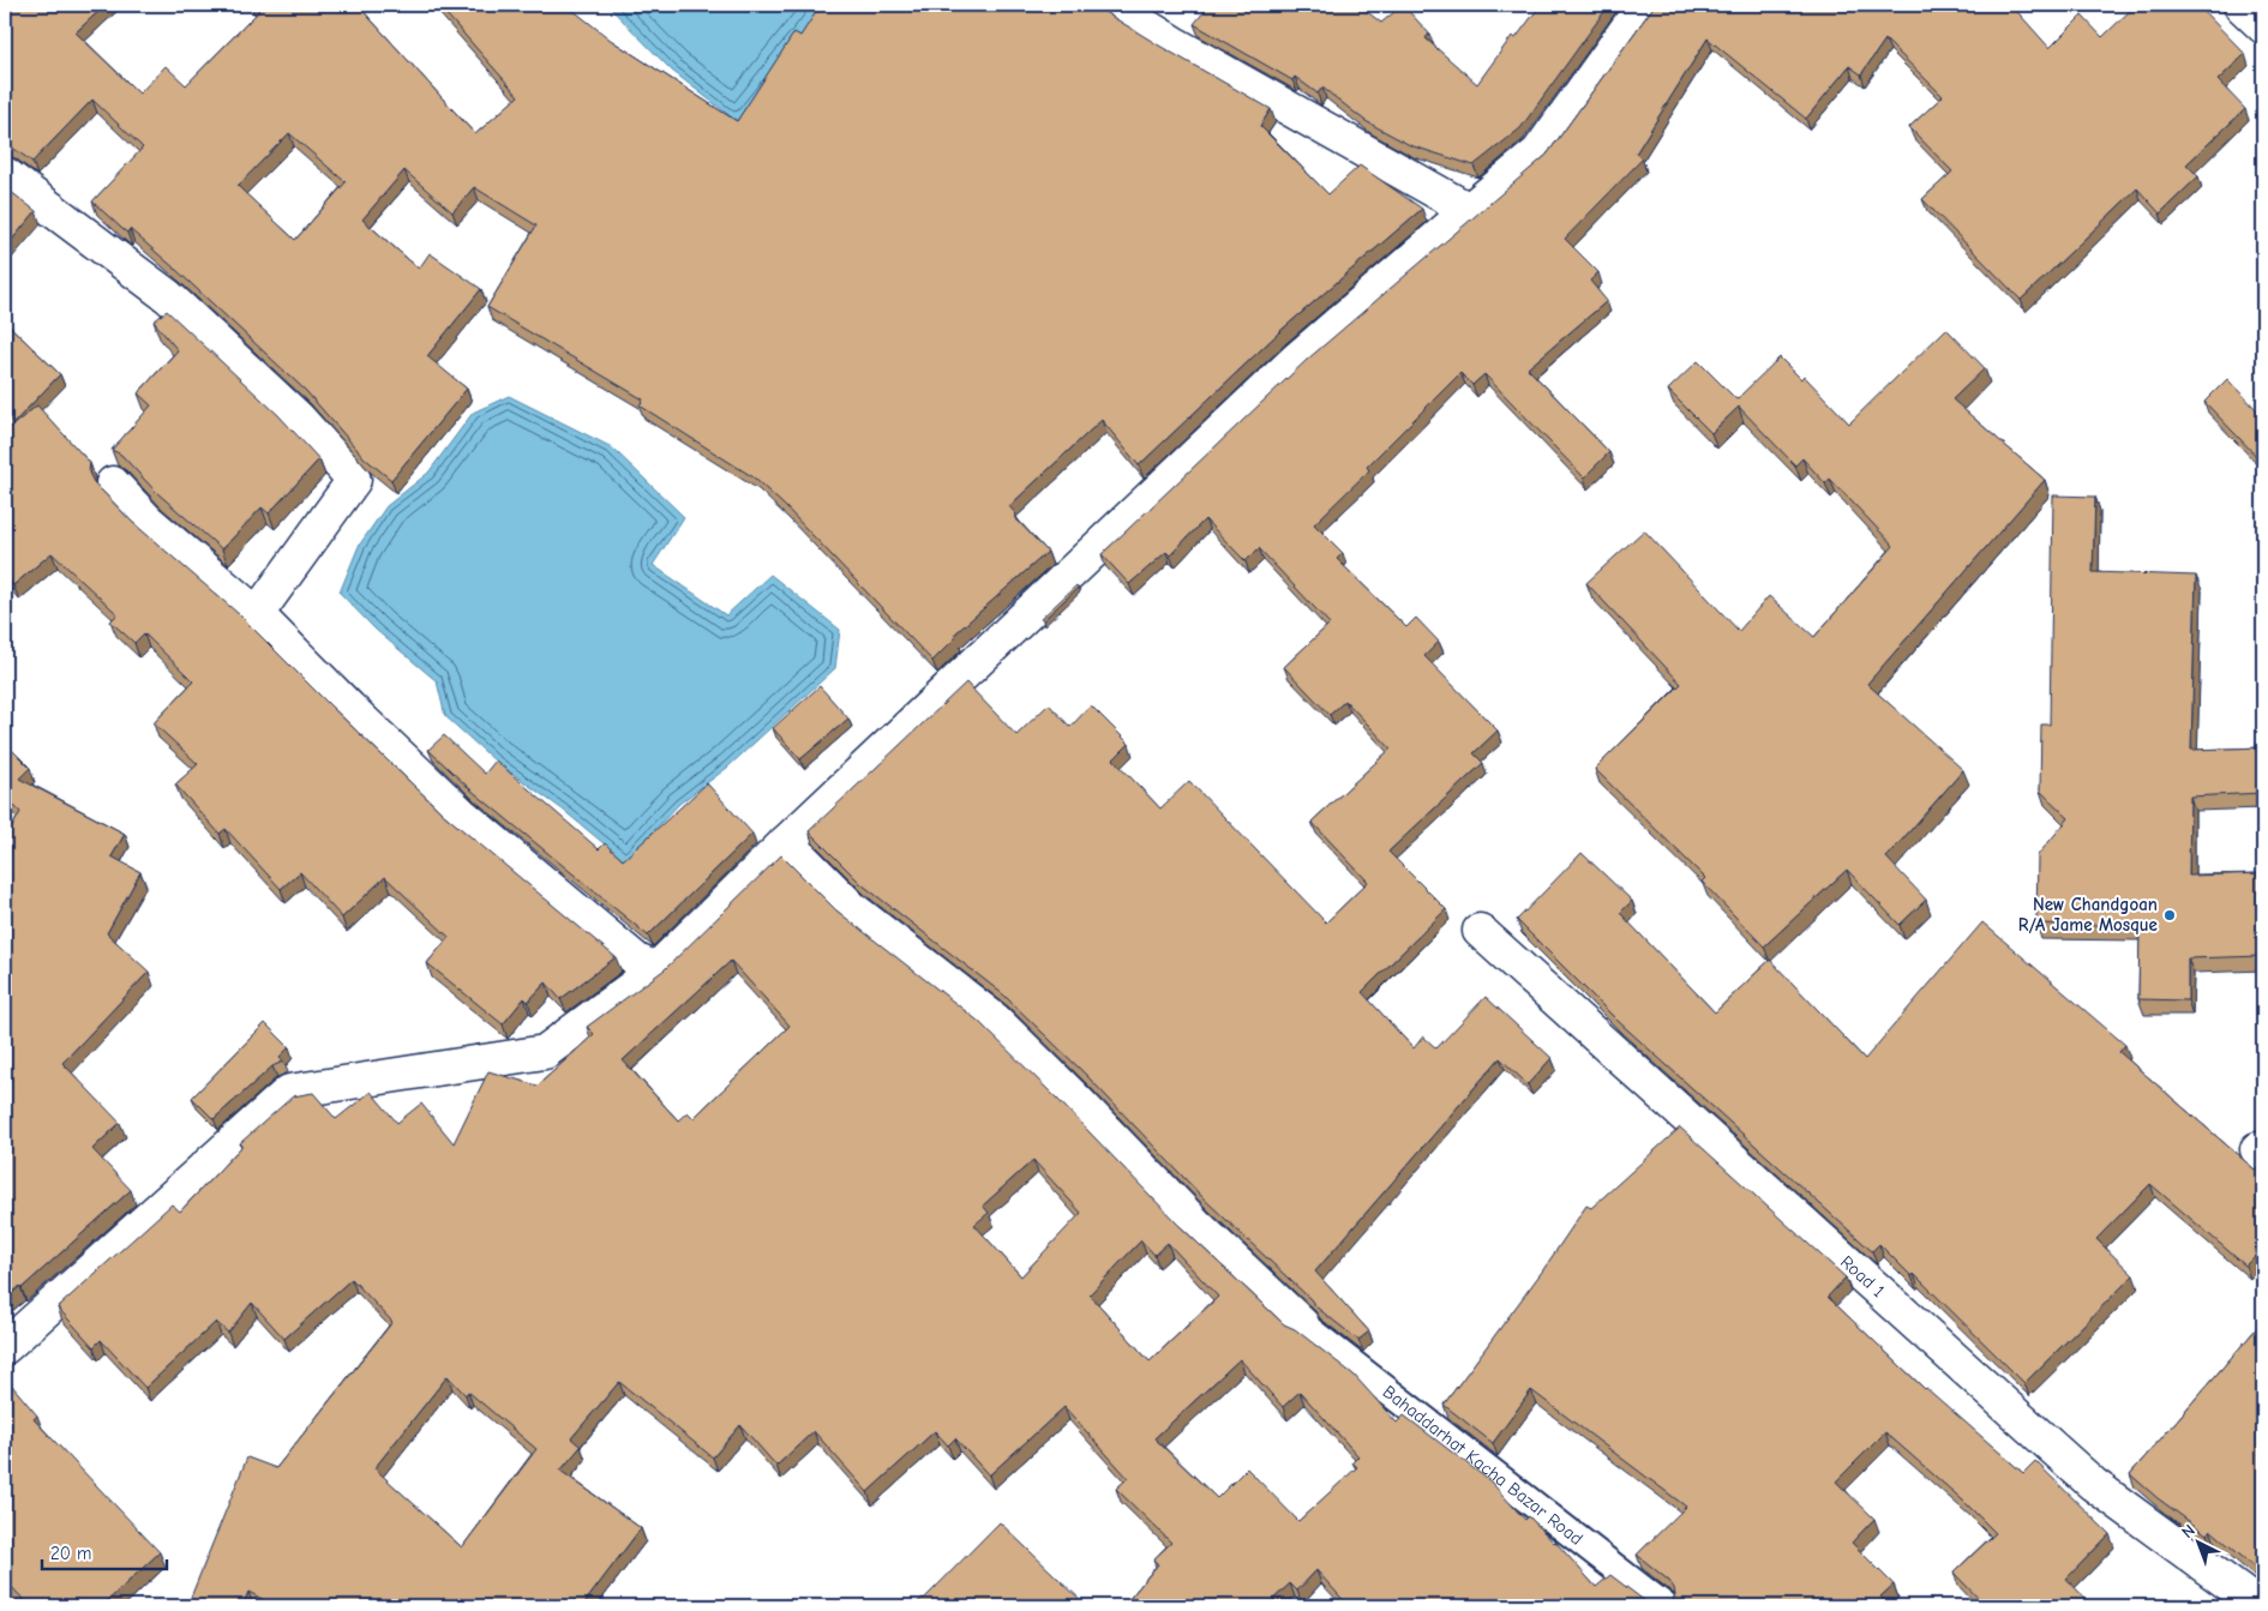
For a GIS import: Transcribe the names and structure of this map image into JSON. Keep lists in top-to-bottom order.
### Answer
{
  "streets": {
    "street": ["Road 1", "Bahaddarhat Kacha Bazar Road"]
  },
  "places": ["New Chandgoan R/A Jame Mosque"],
  "scale_bar": "20 m",
  "north": "top left"
}
